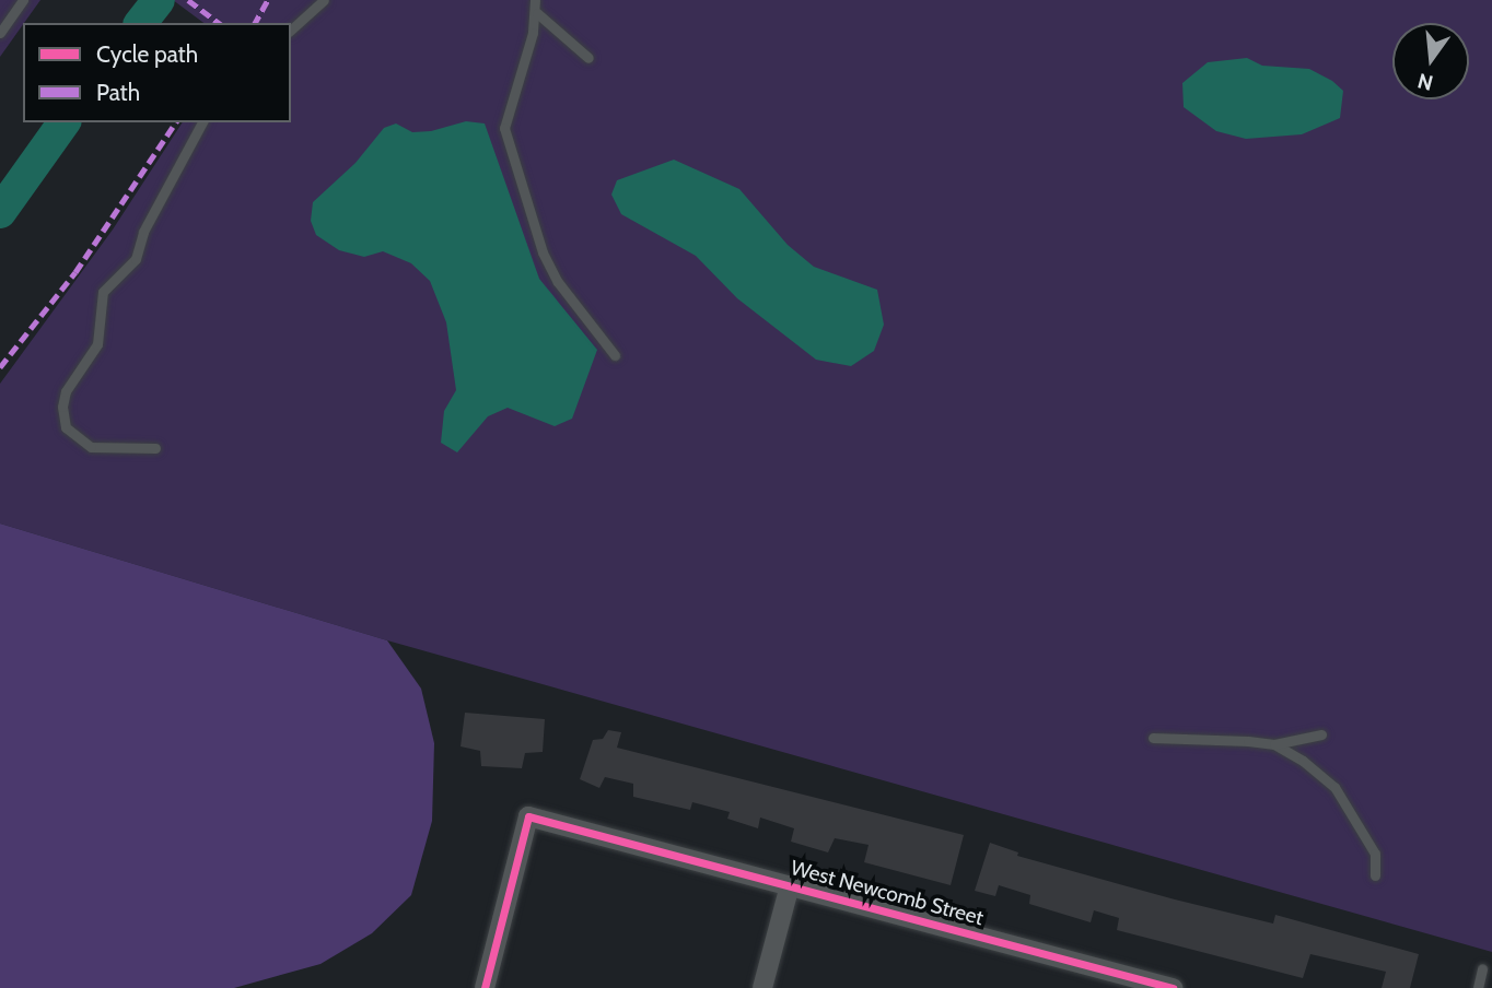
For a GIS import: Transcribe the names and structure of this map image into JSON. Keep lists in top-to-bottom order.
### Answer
{
  "streets": {
    "street": ["West Newcomb Street"]
  },
  "legend": ["Cycle path", "Path"],
  "north": "bottom"
}
